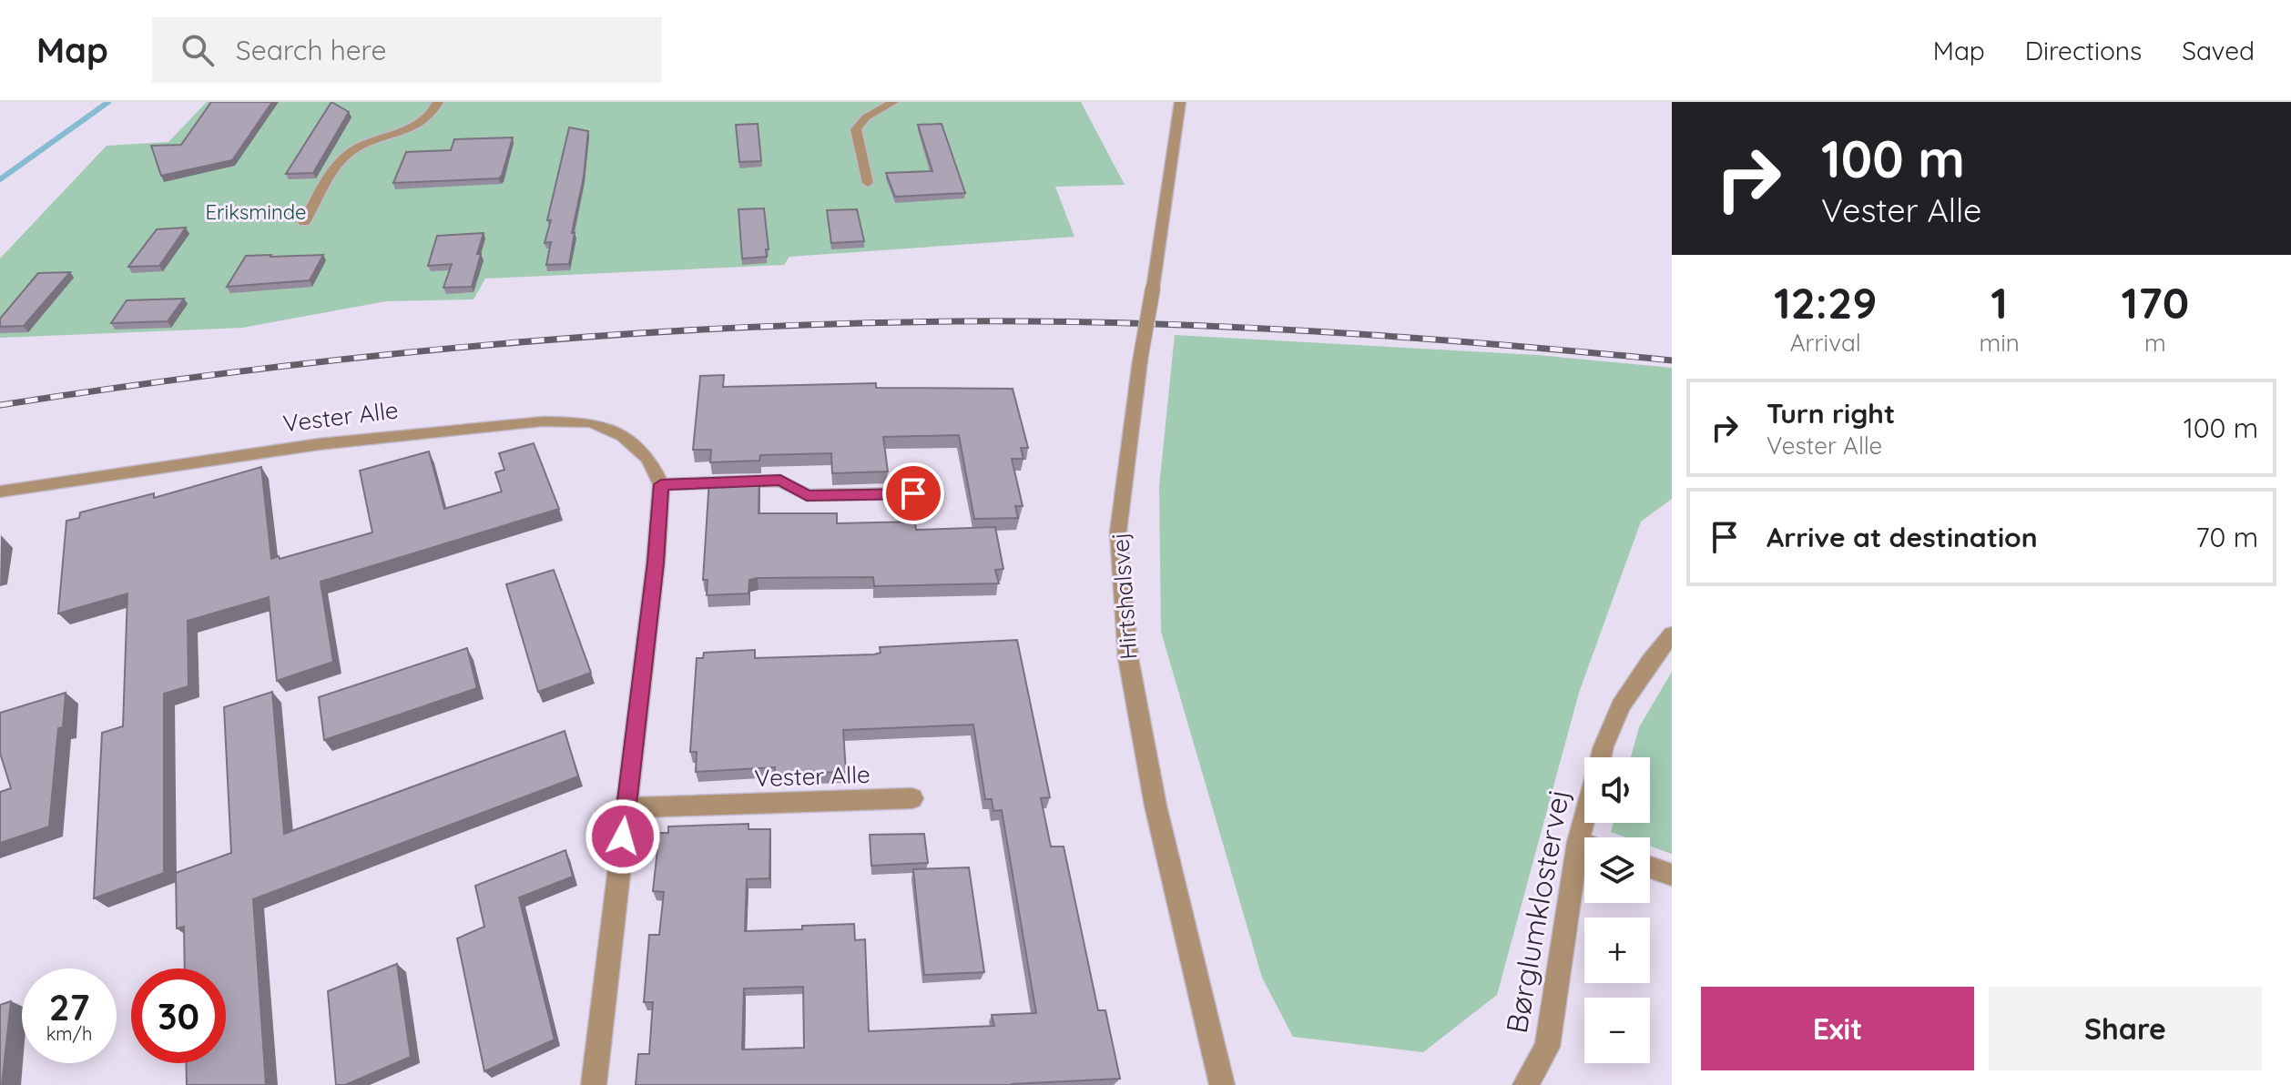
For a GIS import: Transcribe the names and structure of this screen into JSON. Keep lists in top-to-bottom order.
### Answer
{
  "streets": {
    "street": ["Vester Alle", "Hirtshalsvej", "Børglumklostervej"]
  },
  "parks": ["Eriksminde"],
  "page": {
    "header": "Map",
    "search": "Search here",
    "nav": ["Map", "Directions", "Saved"],
    "turn": ["100 m", "Vester Alle"],
    "eta": [
      "12:29",
      "Arrival",
      "1",
      "min",
      "170",
      "m"
    ],
    "list": [
      {
        "name": "Turn right",
        "note": "Vester Alle",
        "value": "100 m"
      },
      {
        "name": "Arrive at destination",
        "value": "70 m"
      }
    ],
    "map_buttons": ["+", "−"],
    "speed": "27 km/h",
    "limit": "30",
    "buttons": ["Exit", "Share"]
  }
}
